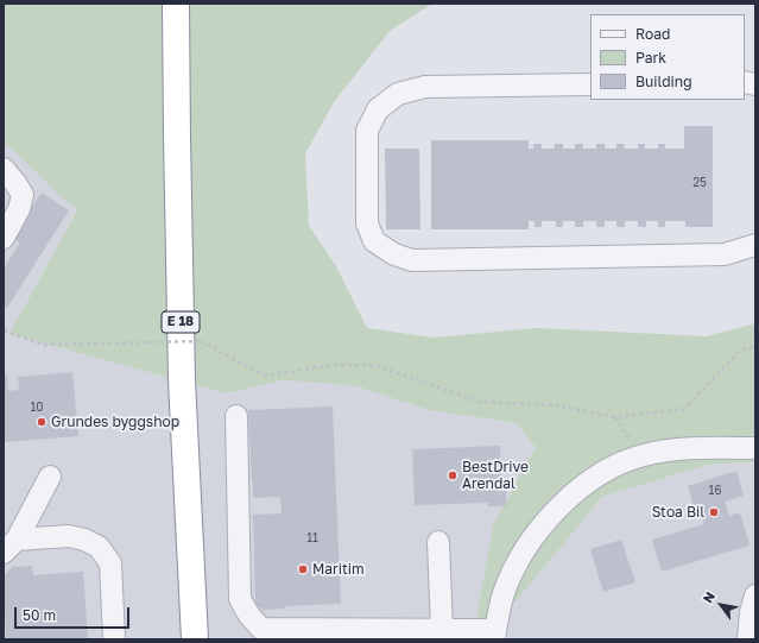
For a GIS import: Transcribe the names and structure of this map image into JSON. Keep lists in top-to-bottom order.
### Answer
{
  "streets": {
    "highway": ["E 18"]
  },
  "places": [
    "Grundes byggshop",
    "BestDrive Arendal",
    "Stoa Bil",
    "Maritim"
  ],
  "house_numbers": [
    "25",
    "10",
    "16",
    "11"
  ],
  "legend": ["Road", "Park", "Building"],
  "scale_bar": "50 m",
  "north": "top left"
}
